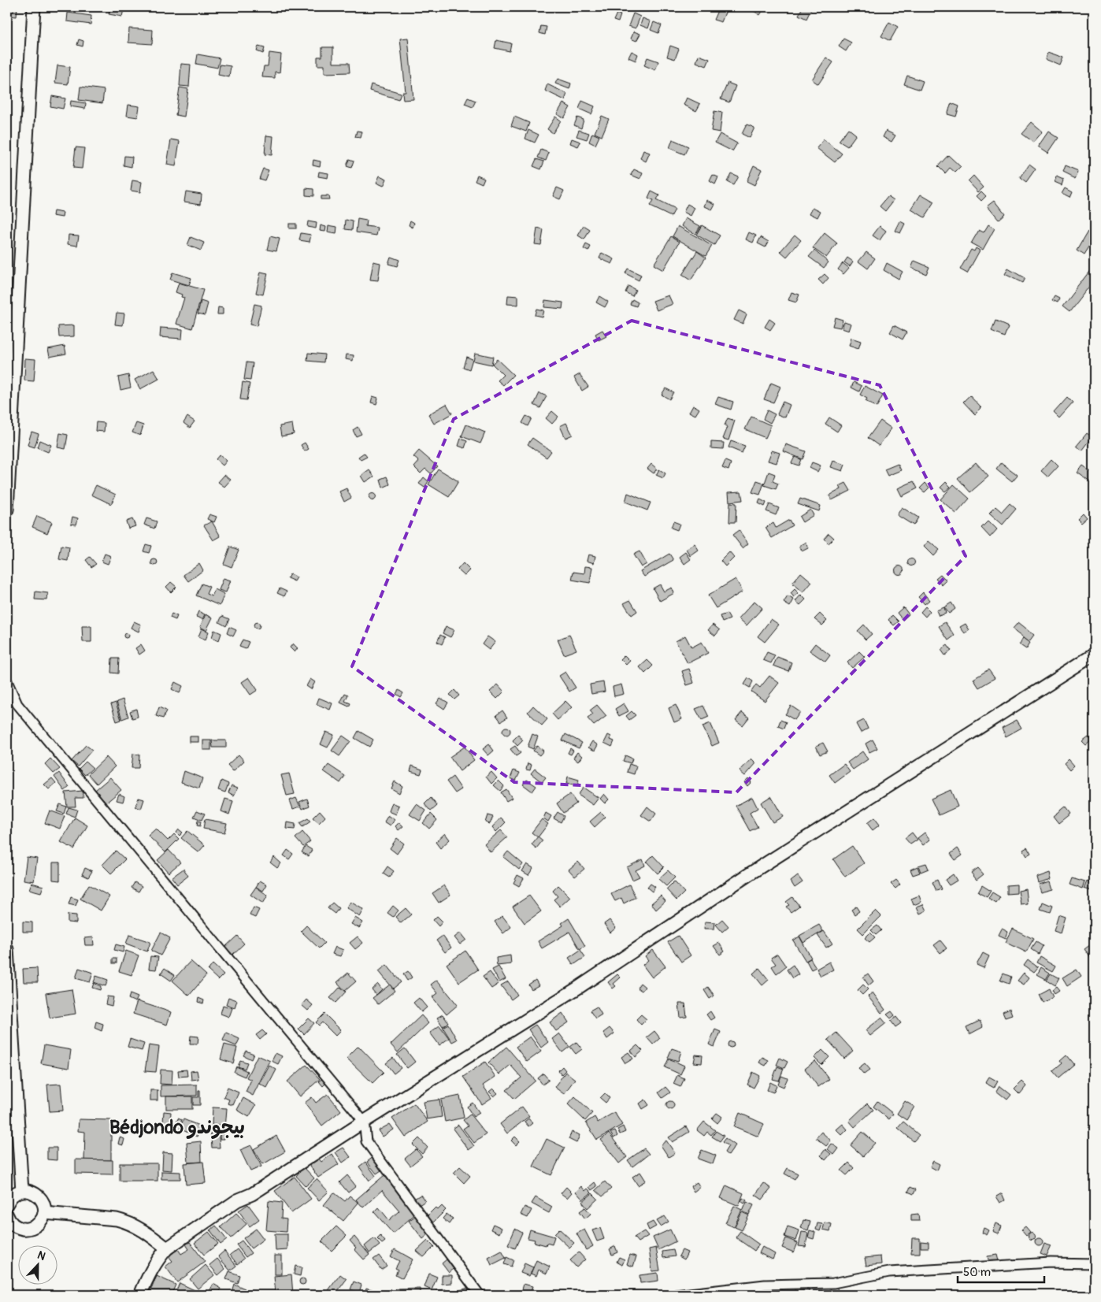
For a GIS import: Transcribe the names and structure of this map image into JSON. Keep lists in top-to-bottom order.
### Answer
{
  "districts": ["Bédjondo بيجوندو"],
  "scale_bar": "50 m",
  "north": "top"
}
